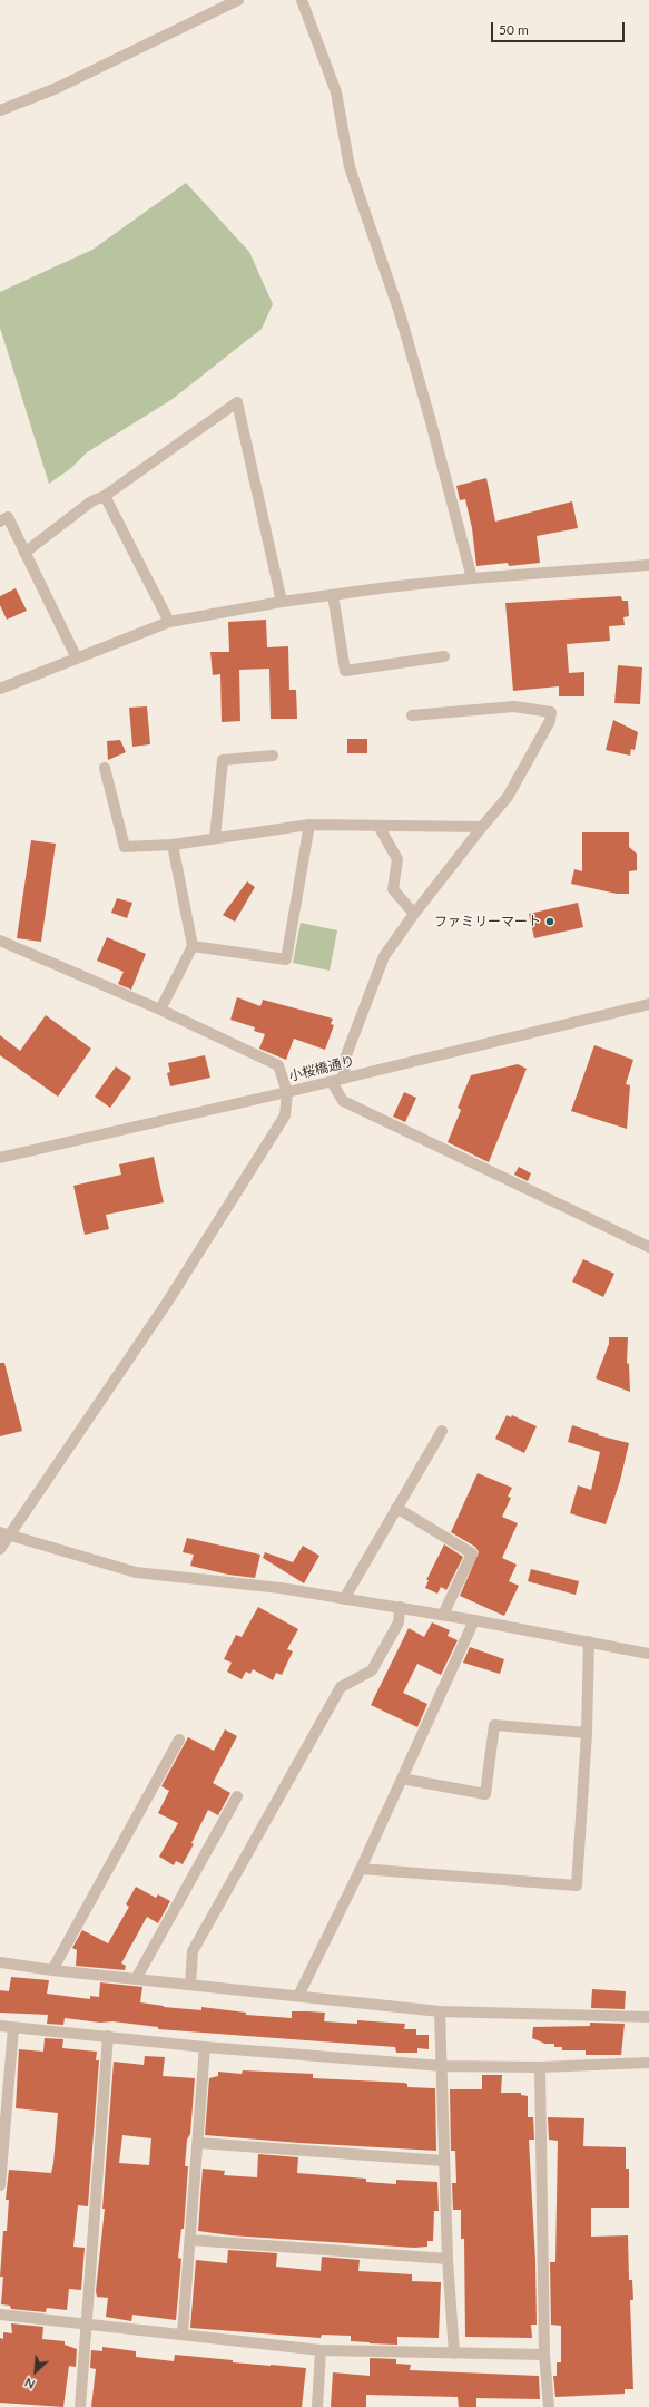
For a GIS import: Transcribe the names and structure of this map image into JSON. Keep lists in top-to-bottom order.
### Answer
{
  "streets": {
    "street": ["小桜橋通り"]
  },
  "places": ["ファミリーマート"],
  "scale_bar": "50 m",
  "north": "bottom left"
}
